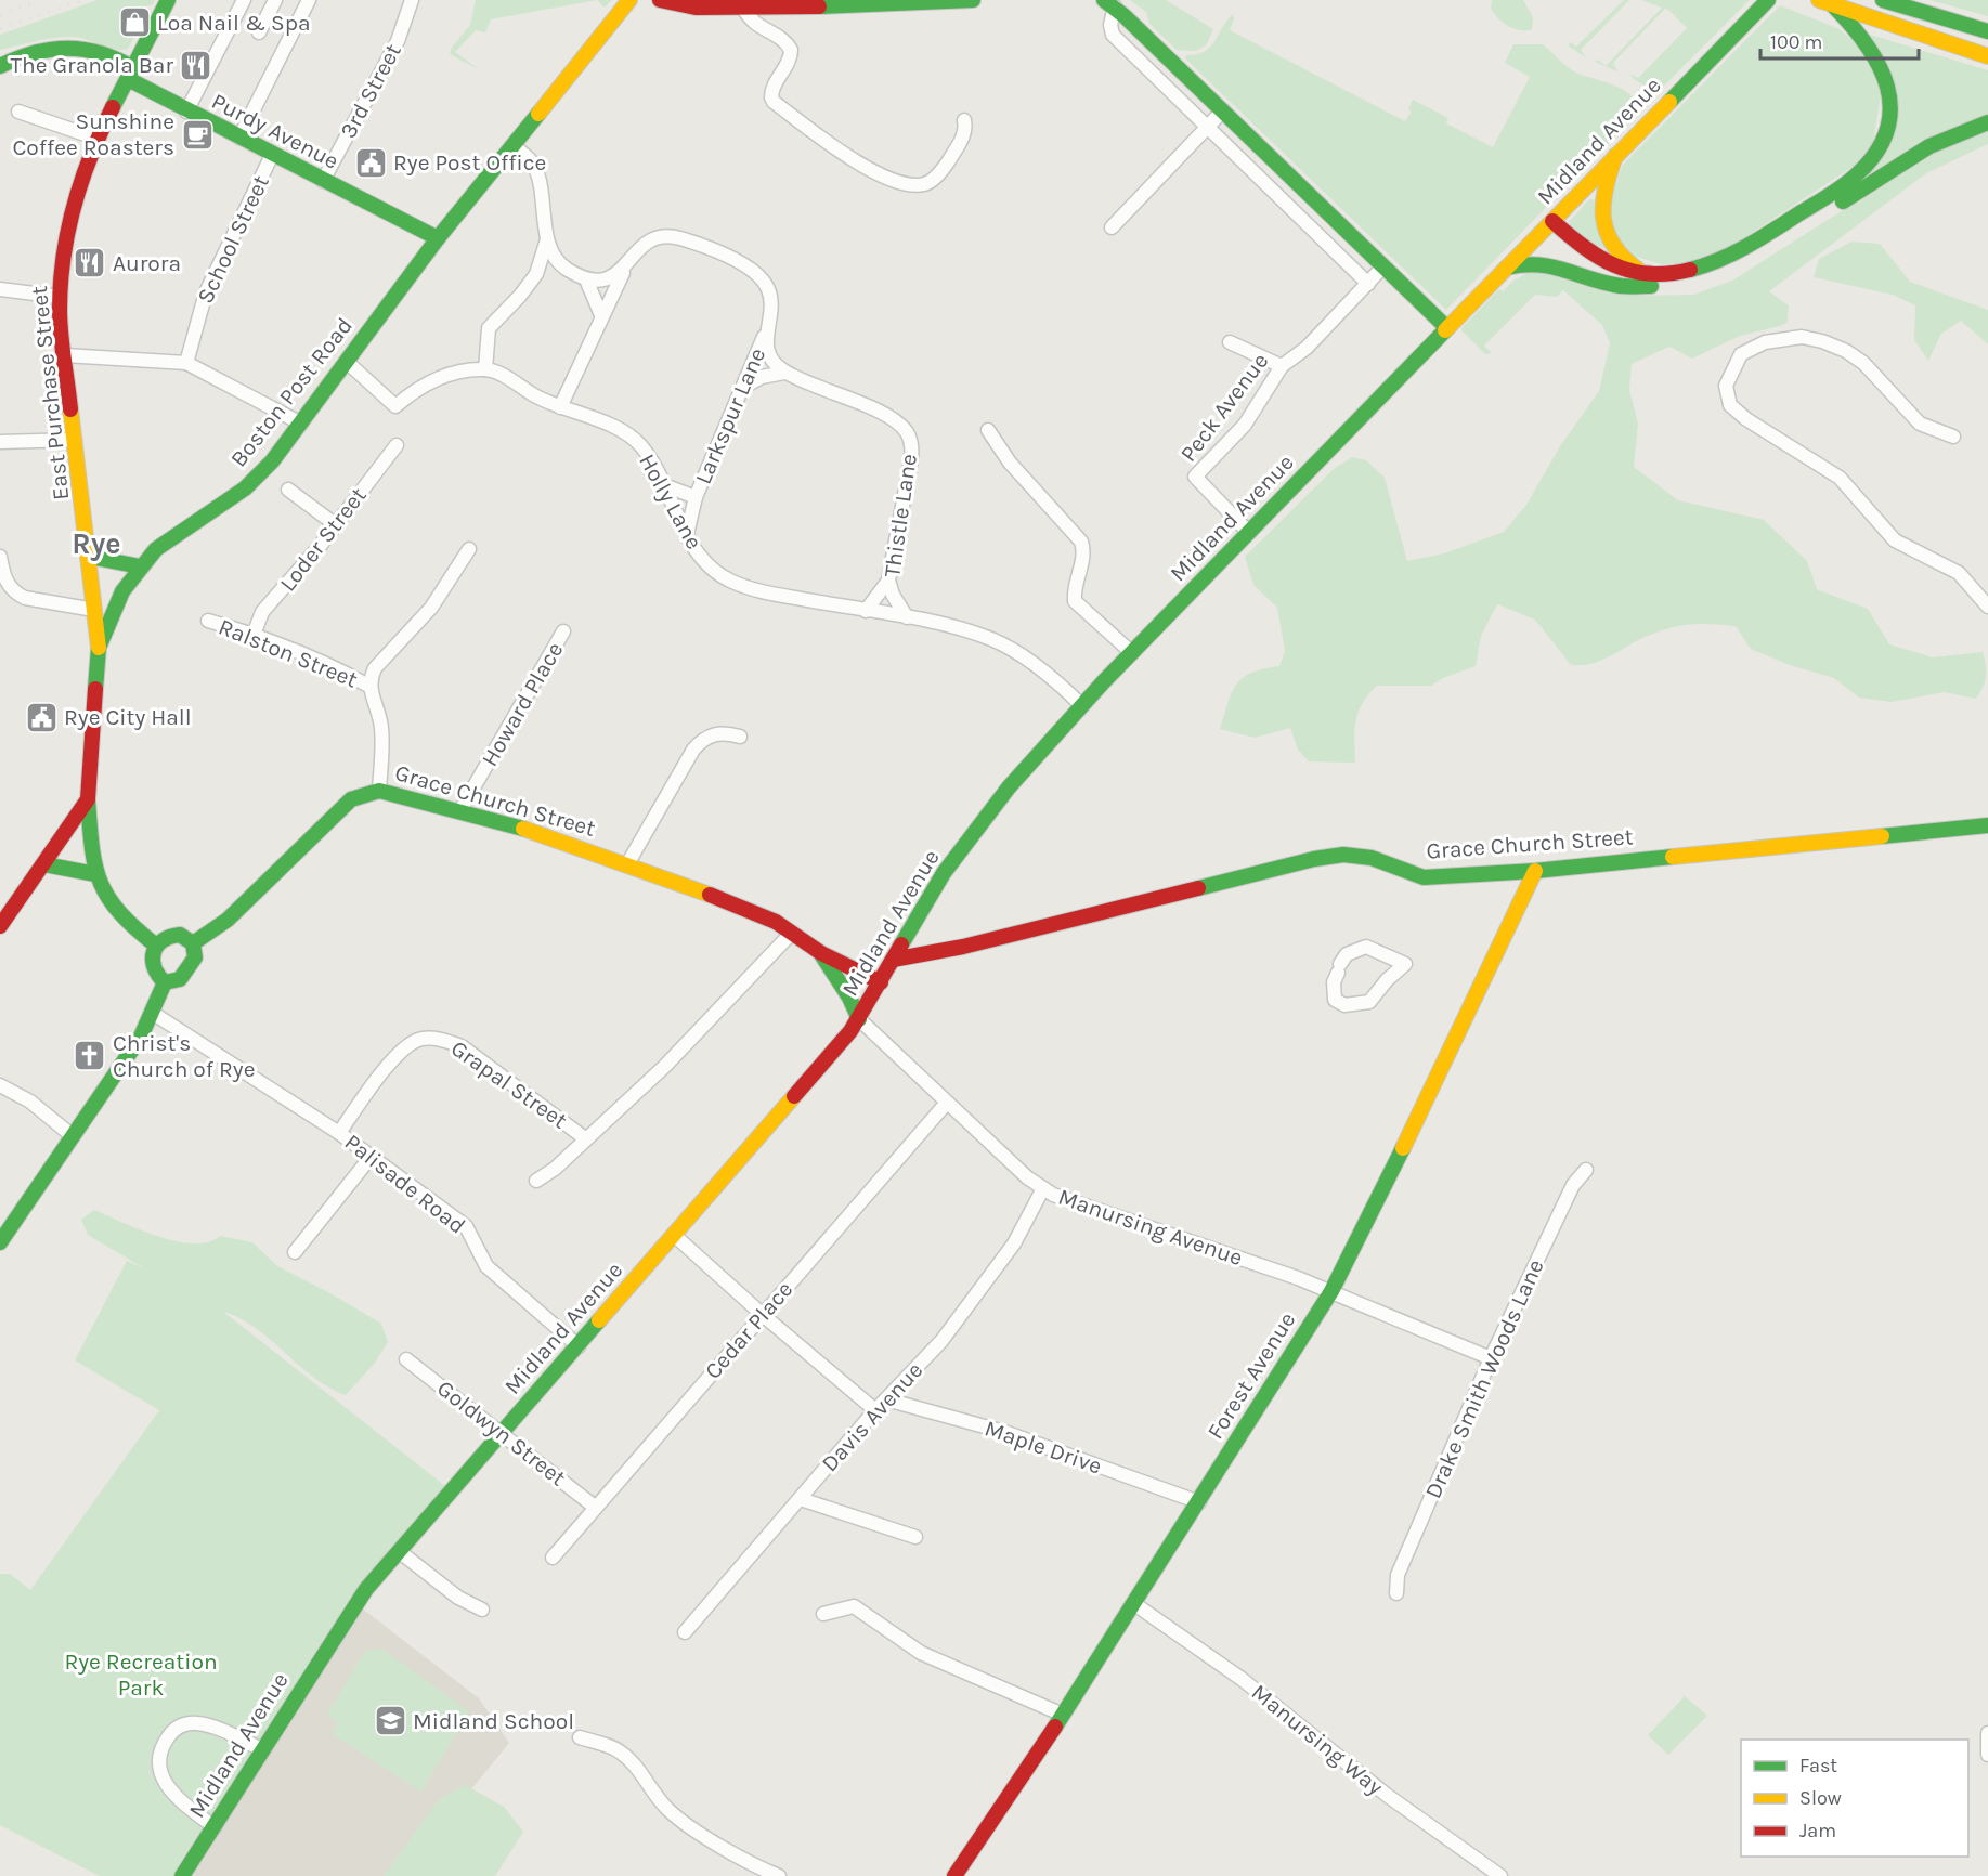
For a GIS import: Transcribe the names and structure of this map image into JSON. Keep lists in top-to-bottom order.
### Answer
{
  "streets": {
    "main road": [
      "Purdy Avenue",
      "Midland Avenue",
      "Boston Post Road",
      "East Purchase Street",
      "Grace Church Street",
      "Forest Avenue"
    ],
    "street": [
      "3rd Street",
      "School Street",
      "Peck Avenue",
      "Larkspur Lane",
      "Holly Lane",
      "Thistle Lane",
      "Loder Street",
      "Ralston Street",
      "Howard Place",
      "Grapal Street",
      "Palisade Road",
      "Manursing Avenue",
      "Cedar Place",
      "Drake Smith Woods Lane",
      "Davis Avenue",
      "Goldwyn Street",
      "Maple Drive",
      "Manursing Way"
    ]
  },
  "crossings": [
    ["3rd Street", "Purdy Avenue"],
    ["Purdy Avenue", "School Street"],
    ["Purdy Avenue", "Boston Post Road"],
    ["Purdy Avenue", "East Purchase Street"],
    ["Midland Avenue", "Peck Avenue"],
    ["Midland Avenue", "Holly Lane"],
    ["Midland Avenue", "Grace Church Street"],
    ["Midland Avenue", "Palisade Road"],
    ["Midland Avenue", "Manursing Avenue"],
    ["Midland Avenue", "Goldwyn Street"],
    ["Boston Post Road", "East Purchase Street"],
    ["Larkspur Lane", "Holly Lane"],
    ["Holly Lane", "Thistle Lane"],
    ["Loder Street", "Ralston Street"],
    ["Howard Place", "Grace Church Street"],
    ["Grace Church Street", "Grapal Street"],
    ["Grace Church Street", "Manursing Avenue"],
    ["Grace Church Street", "Forest Avenue"],
    ["Grapal Street", "Palisade Road"],
    ["Manursing Avenue", "Cedar Place"],
    ["Manursing Avenue", "Forest Avenue"],
    ["Manursing Avenue", "Drake Smith Woods Lane"],
    ["Manursing Avenue", "Davis Avenue"],
    ["Cedar Place", "Goldwyn Street"],
    ["Forest Avenue", "Maple Drive"],
    ["Forest Avenue", "Manursing Way"],
    ["Davis Avenue", "Maple Drive"]
  ],
  "districts": ["Rye"],
  "parks": ["Rye Recreation Park"],
  "places": {
    "shop": ["Loa Nail & Spa"],
    "restaurant": ["The Granola Bar", "Aurora"],
    "cafe": ["Sunshine Coffee Roasters"],
    "public building": ["Rye Post Office", "Rye City Hall"],
    "church": ["Christ's Church of Rye"],
    "school or university": ["Midland School"]
  },
  "legend": ["Fast", "Slow", "Jam"],
  "scale_bar": "100 m"
}
